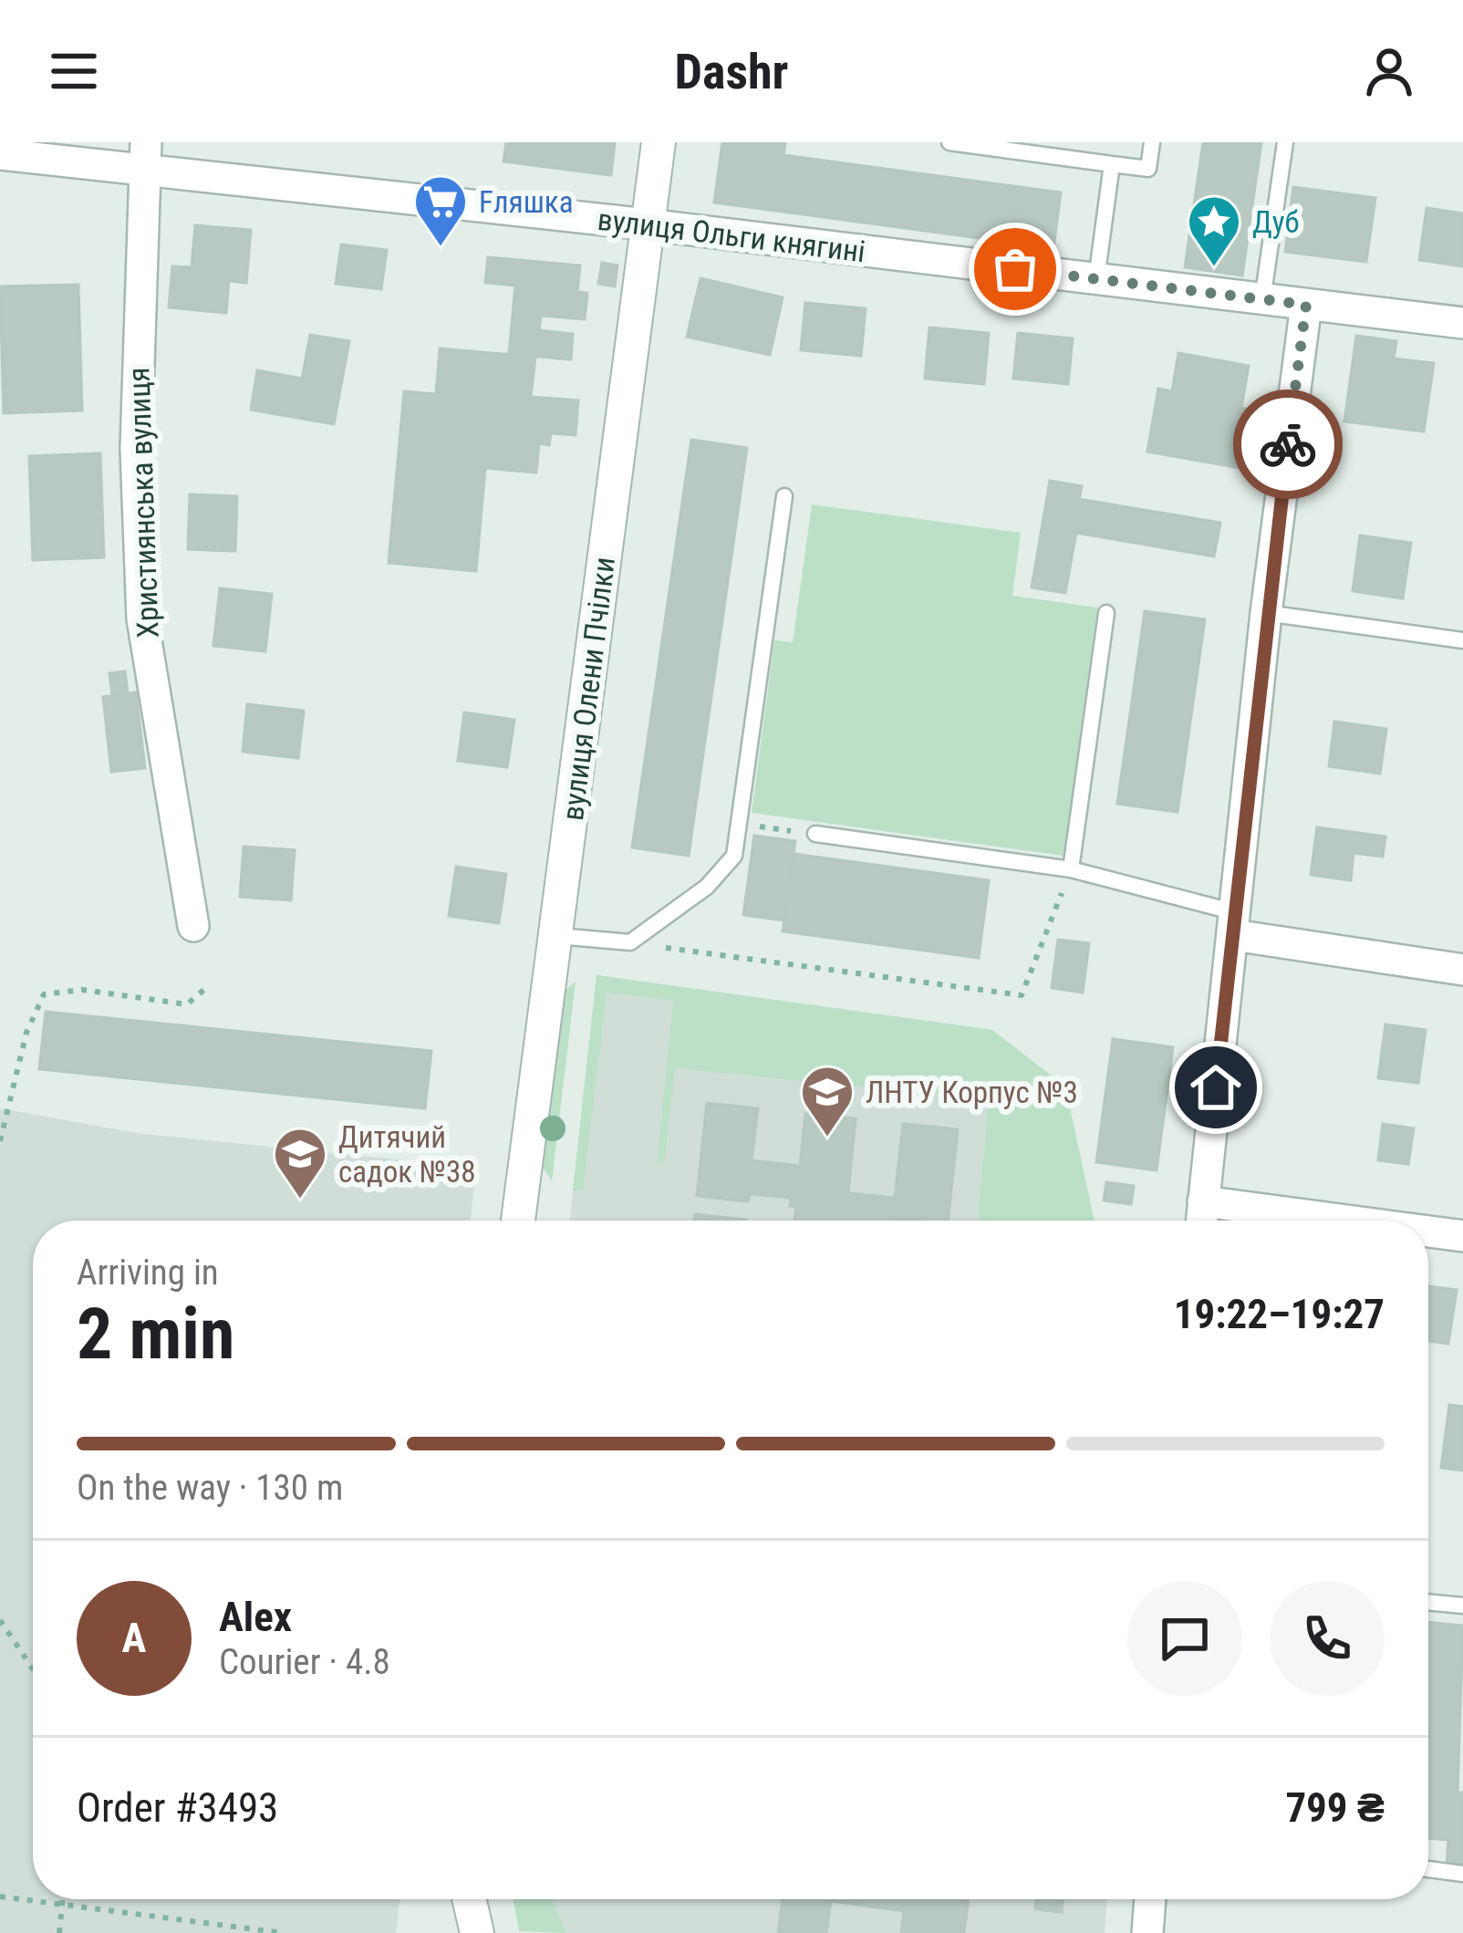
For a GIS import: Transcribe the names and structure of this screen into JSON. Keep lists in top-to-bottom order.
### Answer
{
  "streets": {
    "street": ["вулиця Ольги княгині", "Християнська вулиця", "вулиця Олени Пчілки"]
  },
  "crossings": [
    ["вулиця Ольги княгині", "Християнська вулиця"],
    ["вулиця Ольги княгині", "вулиця Олени Пчілки"]
  ],
  "places": {
    "supermarket": ["Fляшка"],
    "place": ["Дуб"],
    "school or university": ["ЛНТУ Корпус №3", "Дитячий садок №38"]
  },
  "page": {
    "header": "Dashr",
    "heading": ["2 min", "Arriving in", "19:22–19:27"],
    "panel": [
      "Alex",
      "Courier · 4.8",
      "Order #3493",
      "799 ₴"
    ],
    "bar": "On the way · 130 m",
    "round": "A"
  }
}
